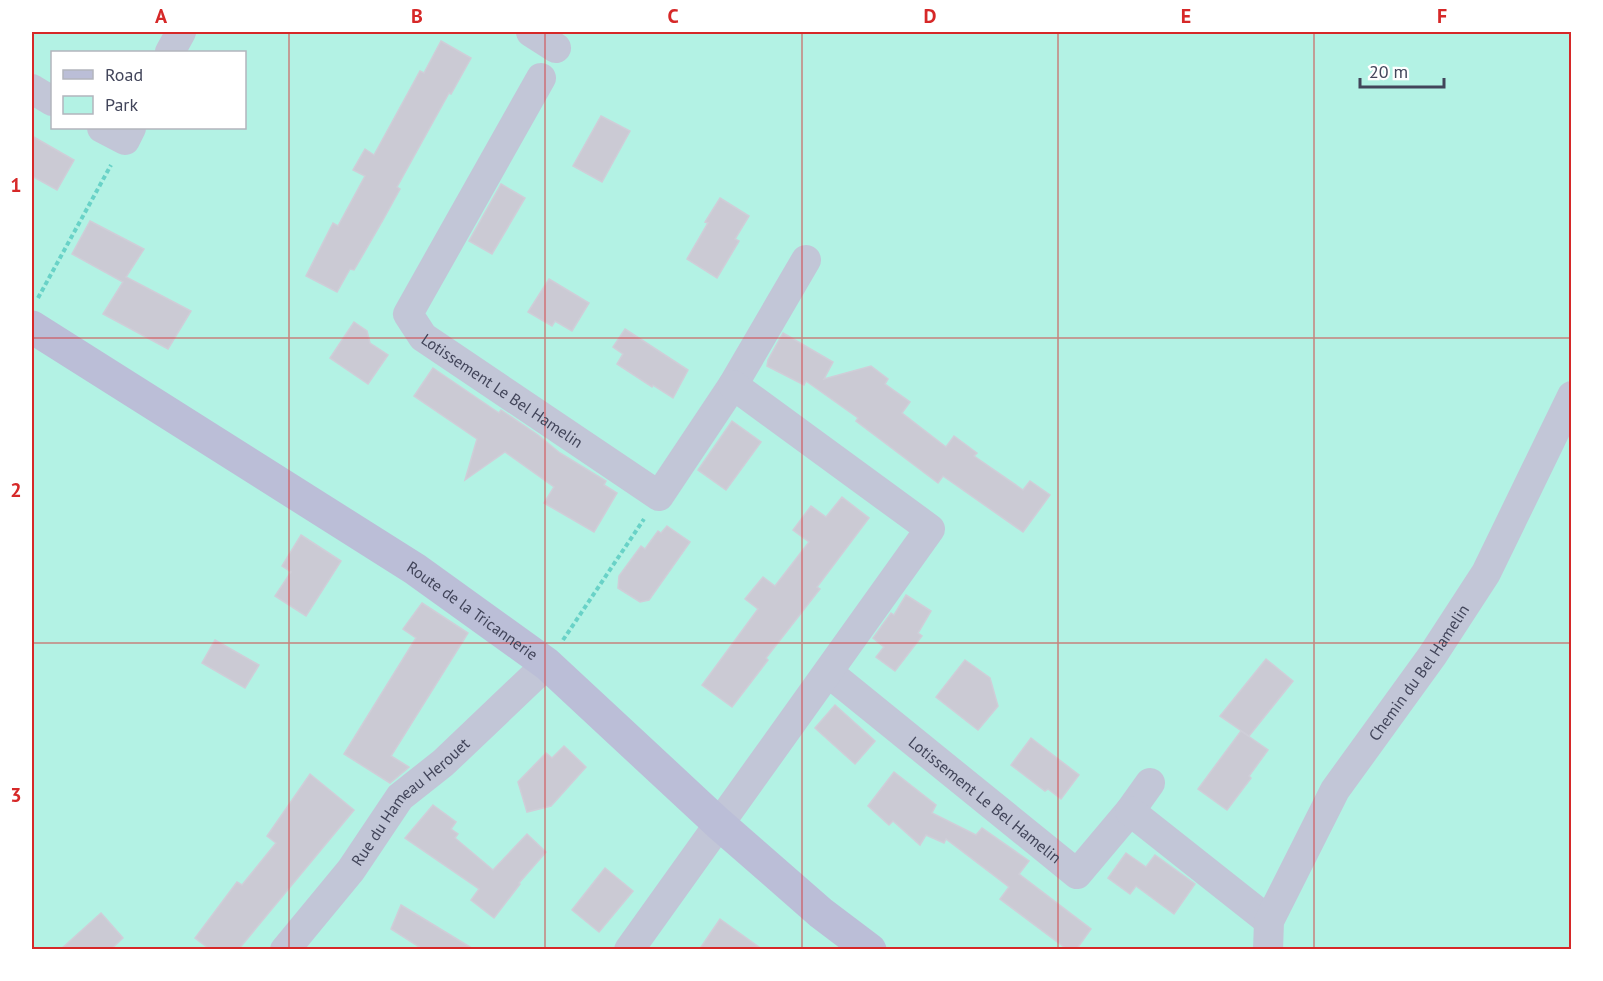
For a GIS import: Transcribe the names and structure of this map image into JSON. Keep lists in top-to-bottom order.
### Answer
{
  "streets": {
    "main road": ["Route de la Tricannerie"],
    "street": ["Lotissement Le Bel Hamelin", "Chemin du Bel Hamelin", "Rue du Hameau Herouet"]
  },
  "crossings": [
    ["Route de la Tricannerie", "Rue du Hameau Herouet"]
  ],
  "legend": ["Road", "Park"],
  "scale_bar": "20 m",
  "grid": {
    "columns": [
      "A",
      "B",
      "C",
      "D",
      "E",
      "F"
    ],
    "rows": ["1", "2", "3"]
  }
}
